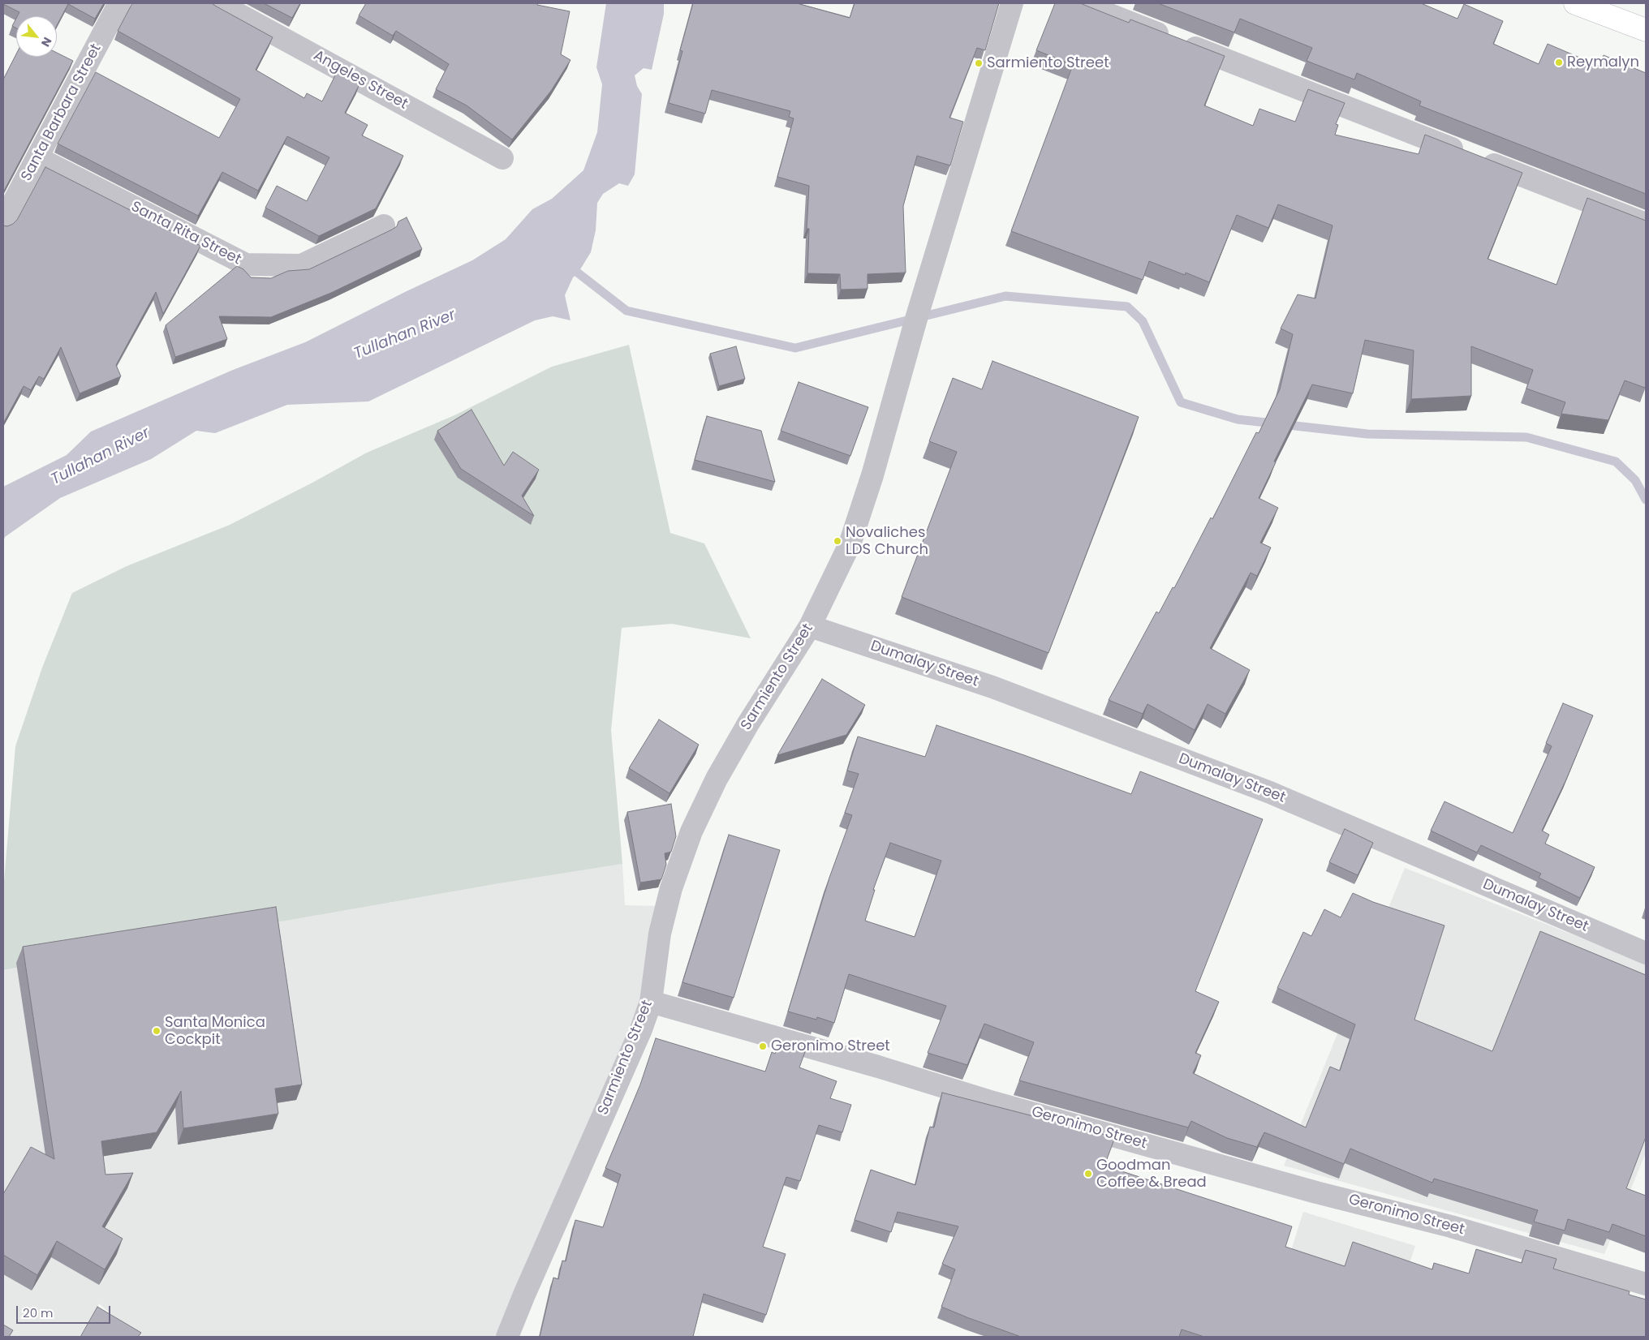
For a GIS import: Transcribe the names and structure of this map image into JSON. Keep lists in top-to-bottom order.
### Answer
{
  "streets": {
    "street": [
      "Angeles Street",
      "Santa Barbara Street",
      "Santa Rita Street",
      "Dumalay Street",
      "Sarmiento Street",
      "Geronimo Street"
    ]
  },
  "crossings": [
    ["Santa Barbara Street", "Santa Rita Street"],
    ["Dumalay Street", "Sarmiento Street"],
    ["Sarmiento Street", "Geronimo Street"]
  ],
  "water": ["Tullahan River"],
  "places": [
    "Reymalyn",
    "Sarmiento Street",
    "Novaliches LDS Church",
    "Santa Monica Cockpit",
    "Geronimo Street",
    "Goodman Coffee & Bread"
  ],
  "scale_bar": "20 m",
  "north": "bottom right"
}
